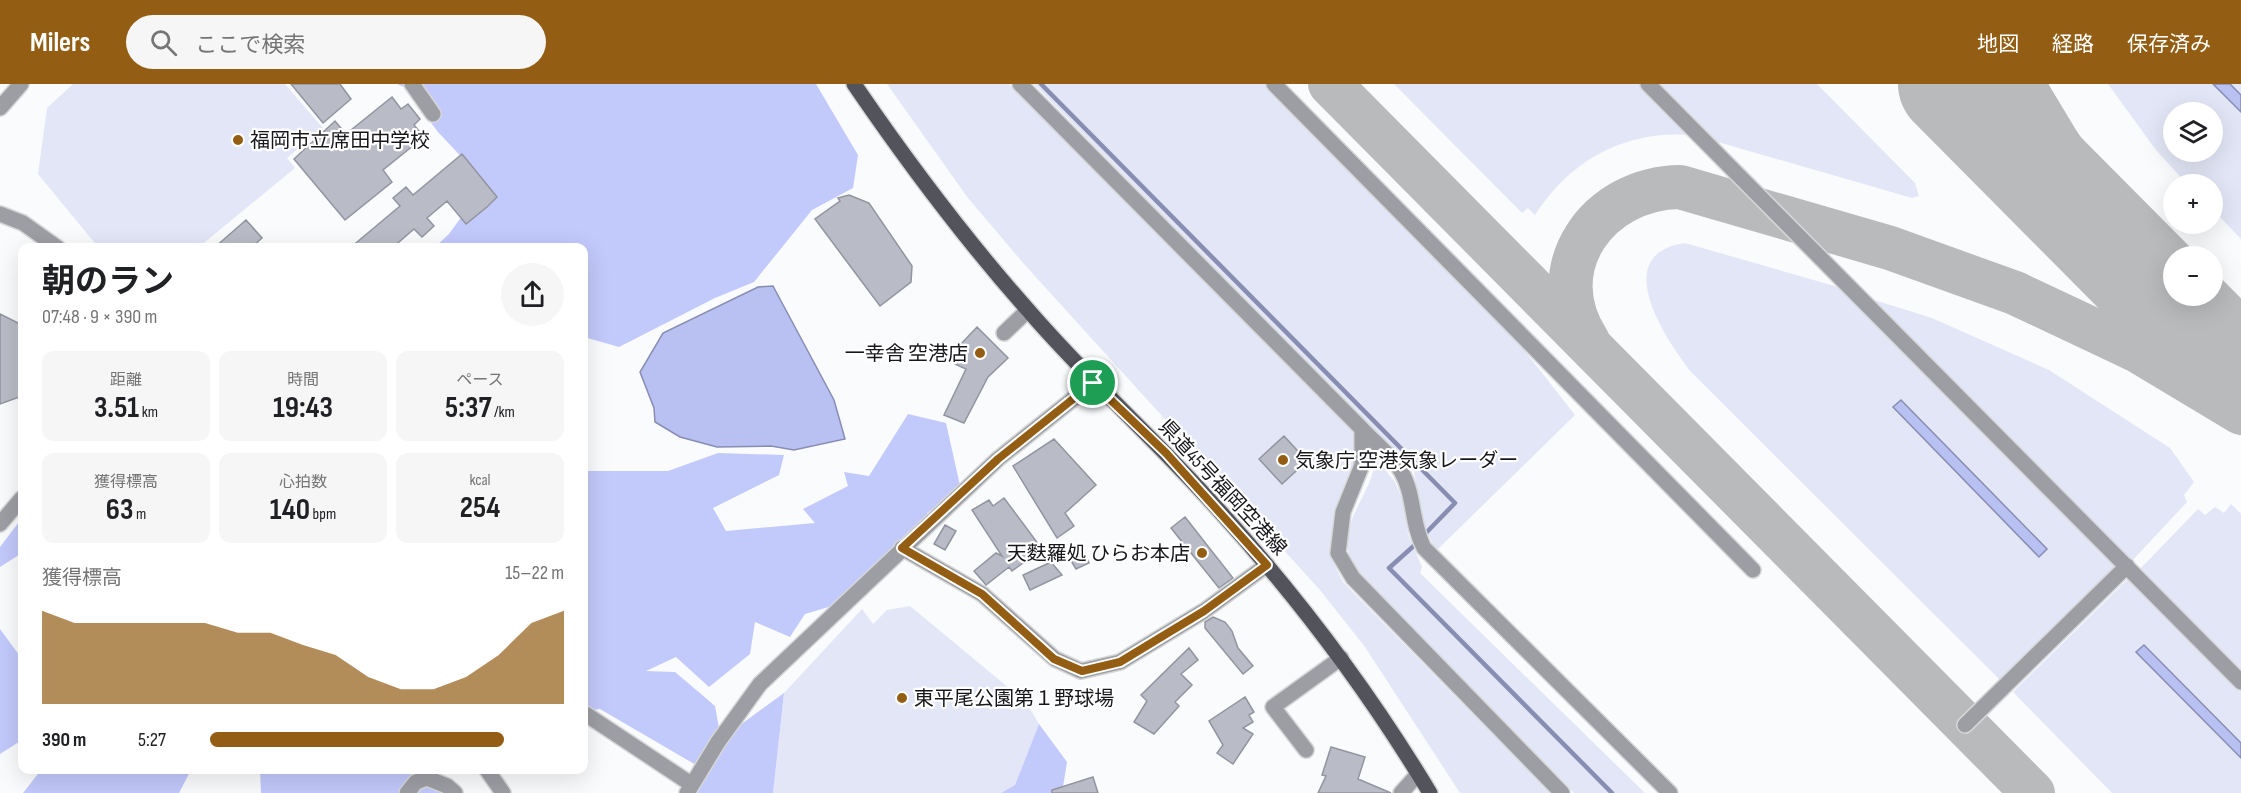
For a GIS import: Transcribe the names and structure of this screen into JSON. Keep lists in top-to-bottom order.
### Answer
{
  "streets": {
    "main road": ["県道45号福岡空港線"]
  },
  "places": [
    "福岡市立席田中学校",
    "一幸舎 空港店",
    "気象庁 空港気象レーダー",
    "天麩羅処 ひらお本店",
    "東平尾公園第１野球場"
  ],
  "page": {
    "header": "Milers",
    "search": "ここで検索",
    "nav": ["地図", "経路", "保存済み"],
    "map_buttons": ["+", "−"],
    "heading": ["朝のラン", "07:48 · 9 × 390 m"],
    "stats": [
      ["距離", "3.51 km"],
      ["時間", "19:43"],
      ["ペース", "5:37 /km"],
      ["獲得標高", "63 m"],
      ["心拍数", "140 bpm"],
      ["kcal", "254"]
    ],
    "chart": ["獲得標高", "15–22 m"],
    "list": [
      {
        "name": "390 m",
        "note": "5:27"
      }
    ]
  }
}
